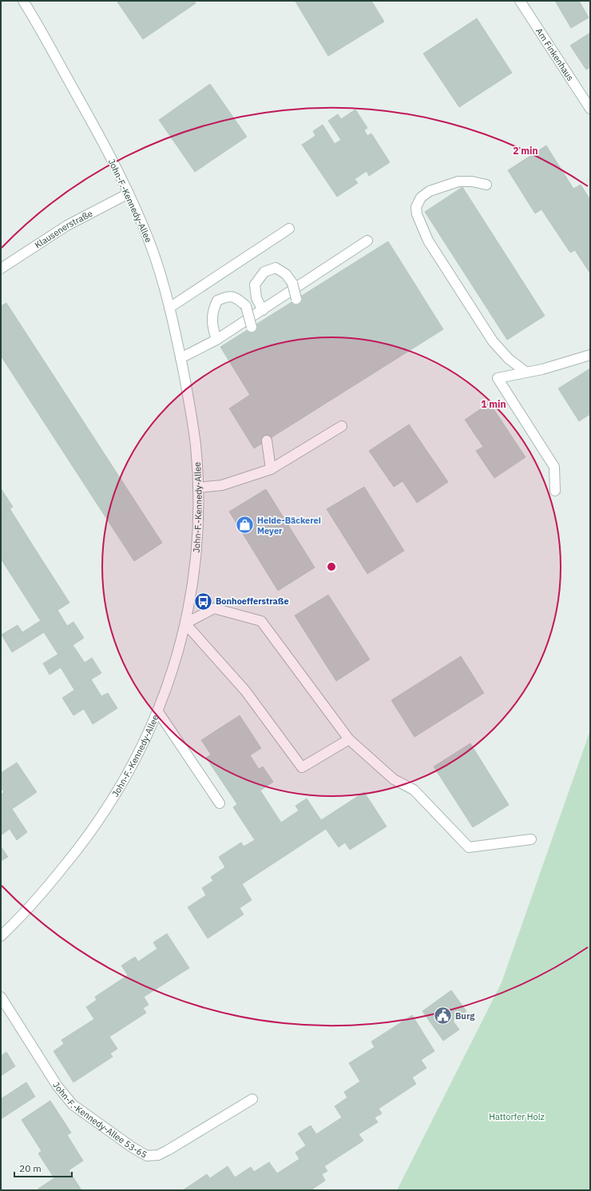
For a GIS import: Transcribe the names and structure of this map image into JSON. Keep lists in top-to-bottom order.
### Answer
{
  "streets": {
    "street": [
      "Am Finkenhaus",
      "John-F.-Kennedy-Allee",
      "Klausenerstraße",
      "John-F.-Kennedy-Allee 53-65"
    ]
  },
  "crossings": [
    ["John-F.-Kennedy-Allee", "Klausenerstraße"]
  ],
  "parks": ["Hattorfer Holz"],
  "places": {
    "shop": ["Heide-Bäckerei Meyer"],
    "bus stop": ["Bonhoefferstraße"],
    "public building": ["Burg"]
  },
  "scale_bar": "20 m",
  "rings": ["2 min", "1 min"]
}
